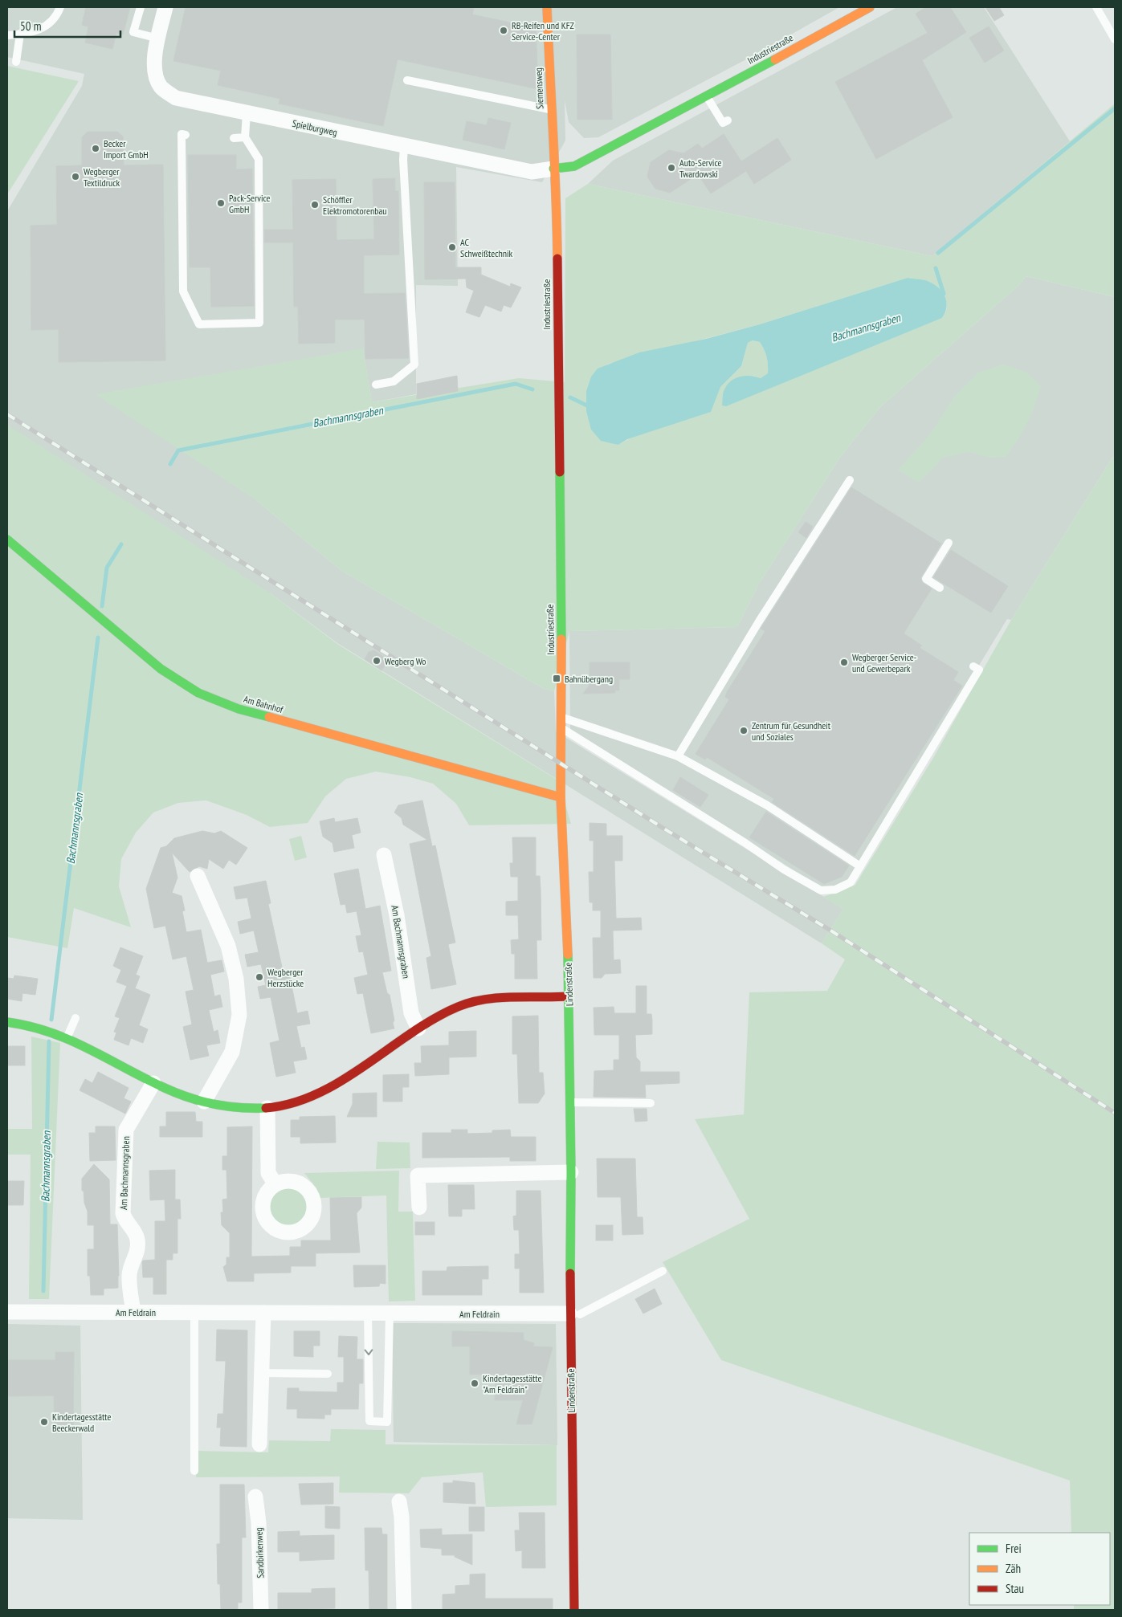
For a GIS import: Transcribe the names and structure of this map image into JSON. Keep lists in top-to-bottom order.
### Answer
{
  "streets": {
    "street": [
      "Industriestraße",
      "Siemensweg",
      "Spielburgweg",
      "Am Bahnhof",
      "Am Bachmannsgraben",
      "Lindenstraße",
      "Am Feldrain",
      "Sandbirkenweg"
    ]
  },
  "crossings": [
    ["Industriestraße", "Siemensweg"],
    ["Industriestraße", "Spielburgweg"],
    ["Industriestraße", "Am Bahnhof"],
    ["Industriestraße", "Lindenstraße"],
    ["Siemensweg", "Spielburgweg"],
    ["Am Bahnhof", "Lindenstraße"],
    ["Am Bachmannsgraben", "Am Feldrain"],
    ["Lindenstraße", "Am Feldrain"]
  ],
  "water": ["Bachmannsgraben"],
  "places": {
    "other": [
      "RB-Reifen und KFZ Service-Center",
      "Becker Import GmbH",
      "Auto-Service Twardowski",
      "Wegberger Textildruck",
      "Pack-Service GmbH",
      "Schöffler Elektromotorenbau",
      "AC Schweißtechnik",
      "Wegberg Wo",
      "Wegberger Service- und Gewerbepark",
      "Zentrum für Gesundheit und Soziales",
      "Wegberger Herzstücke",
      "Kindertagesstätte \"Am Feldrain\"",
      "Kindertagesstätte Beeckerwald"
    ],
    "transit": ["Bahnübergang"]
  },
  "legend": ["Frei", "Zäh", "Stau"],
  "scale_bar": "50 m"
}
